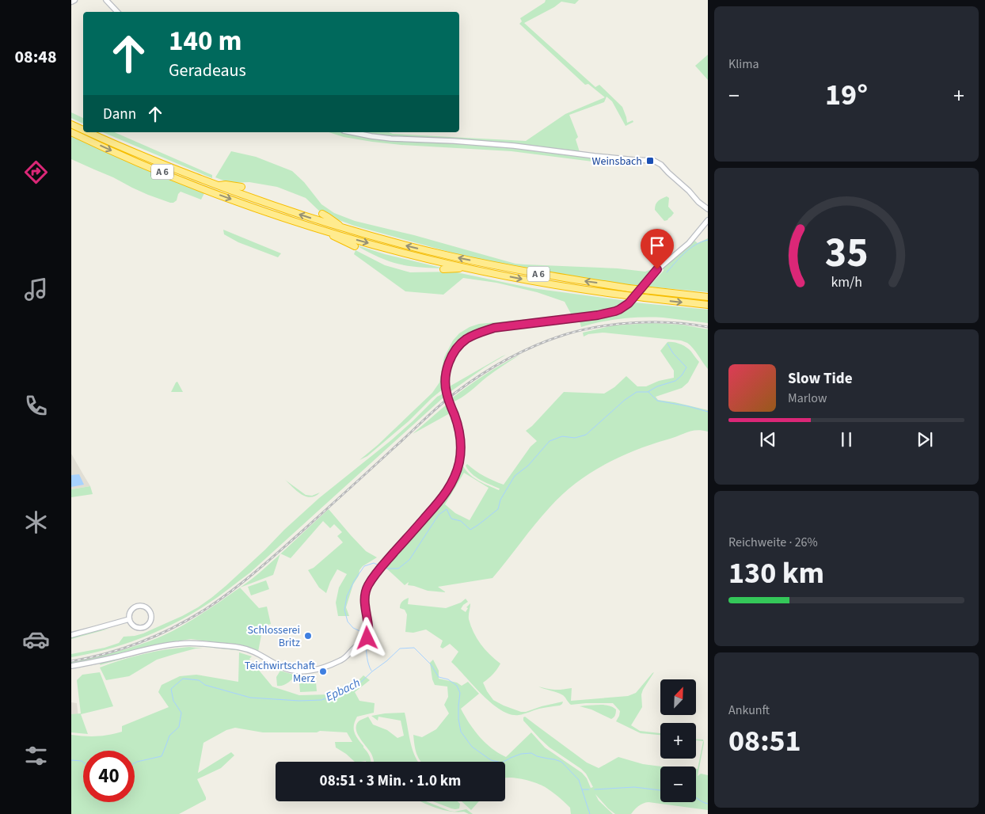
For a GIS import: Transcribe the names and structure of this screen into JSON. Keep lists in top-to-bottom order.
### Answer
{
  "streets": {
    "highway": ["A 6"]
  },
  "water": ["Epbach"],
  "places": {
    "transit": ["Weinsbach"],
    "other": ["Schlosserei Britz", "Teichwirtschaft Merz"]
  },
  "north": "top right",
  "page": {
    "tabs": "08:48",
    "tile": [
      "Klima",
      ["Reichweite · 26%", "130 km"],
      ["Ankunft", "08:51"]
    ],
    "turn": ["140 m", "Geradeaus"],
    "heat": ["−", "19°", "+"],
    "then": "Dann",
    "song": ["Slow Tide", "Marlow"],
    "map_buttons": ["+", "−"],
    "limit": "40",
    "trip": "08:51 · 3 Min. · 1.0 km",
    "gauge": ["35", "km/h"]
  }
}
